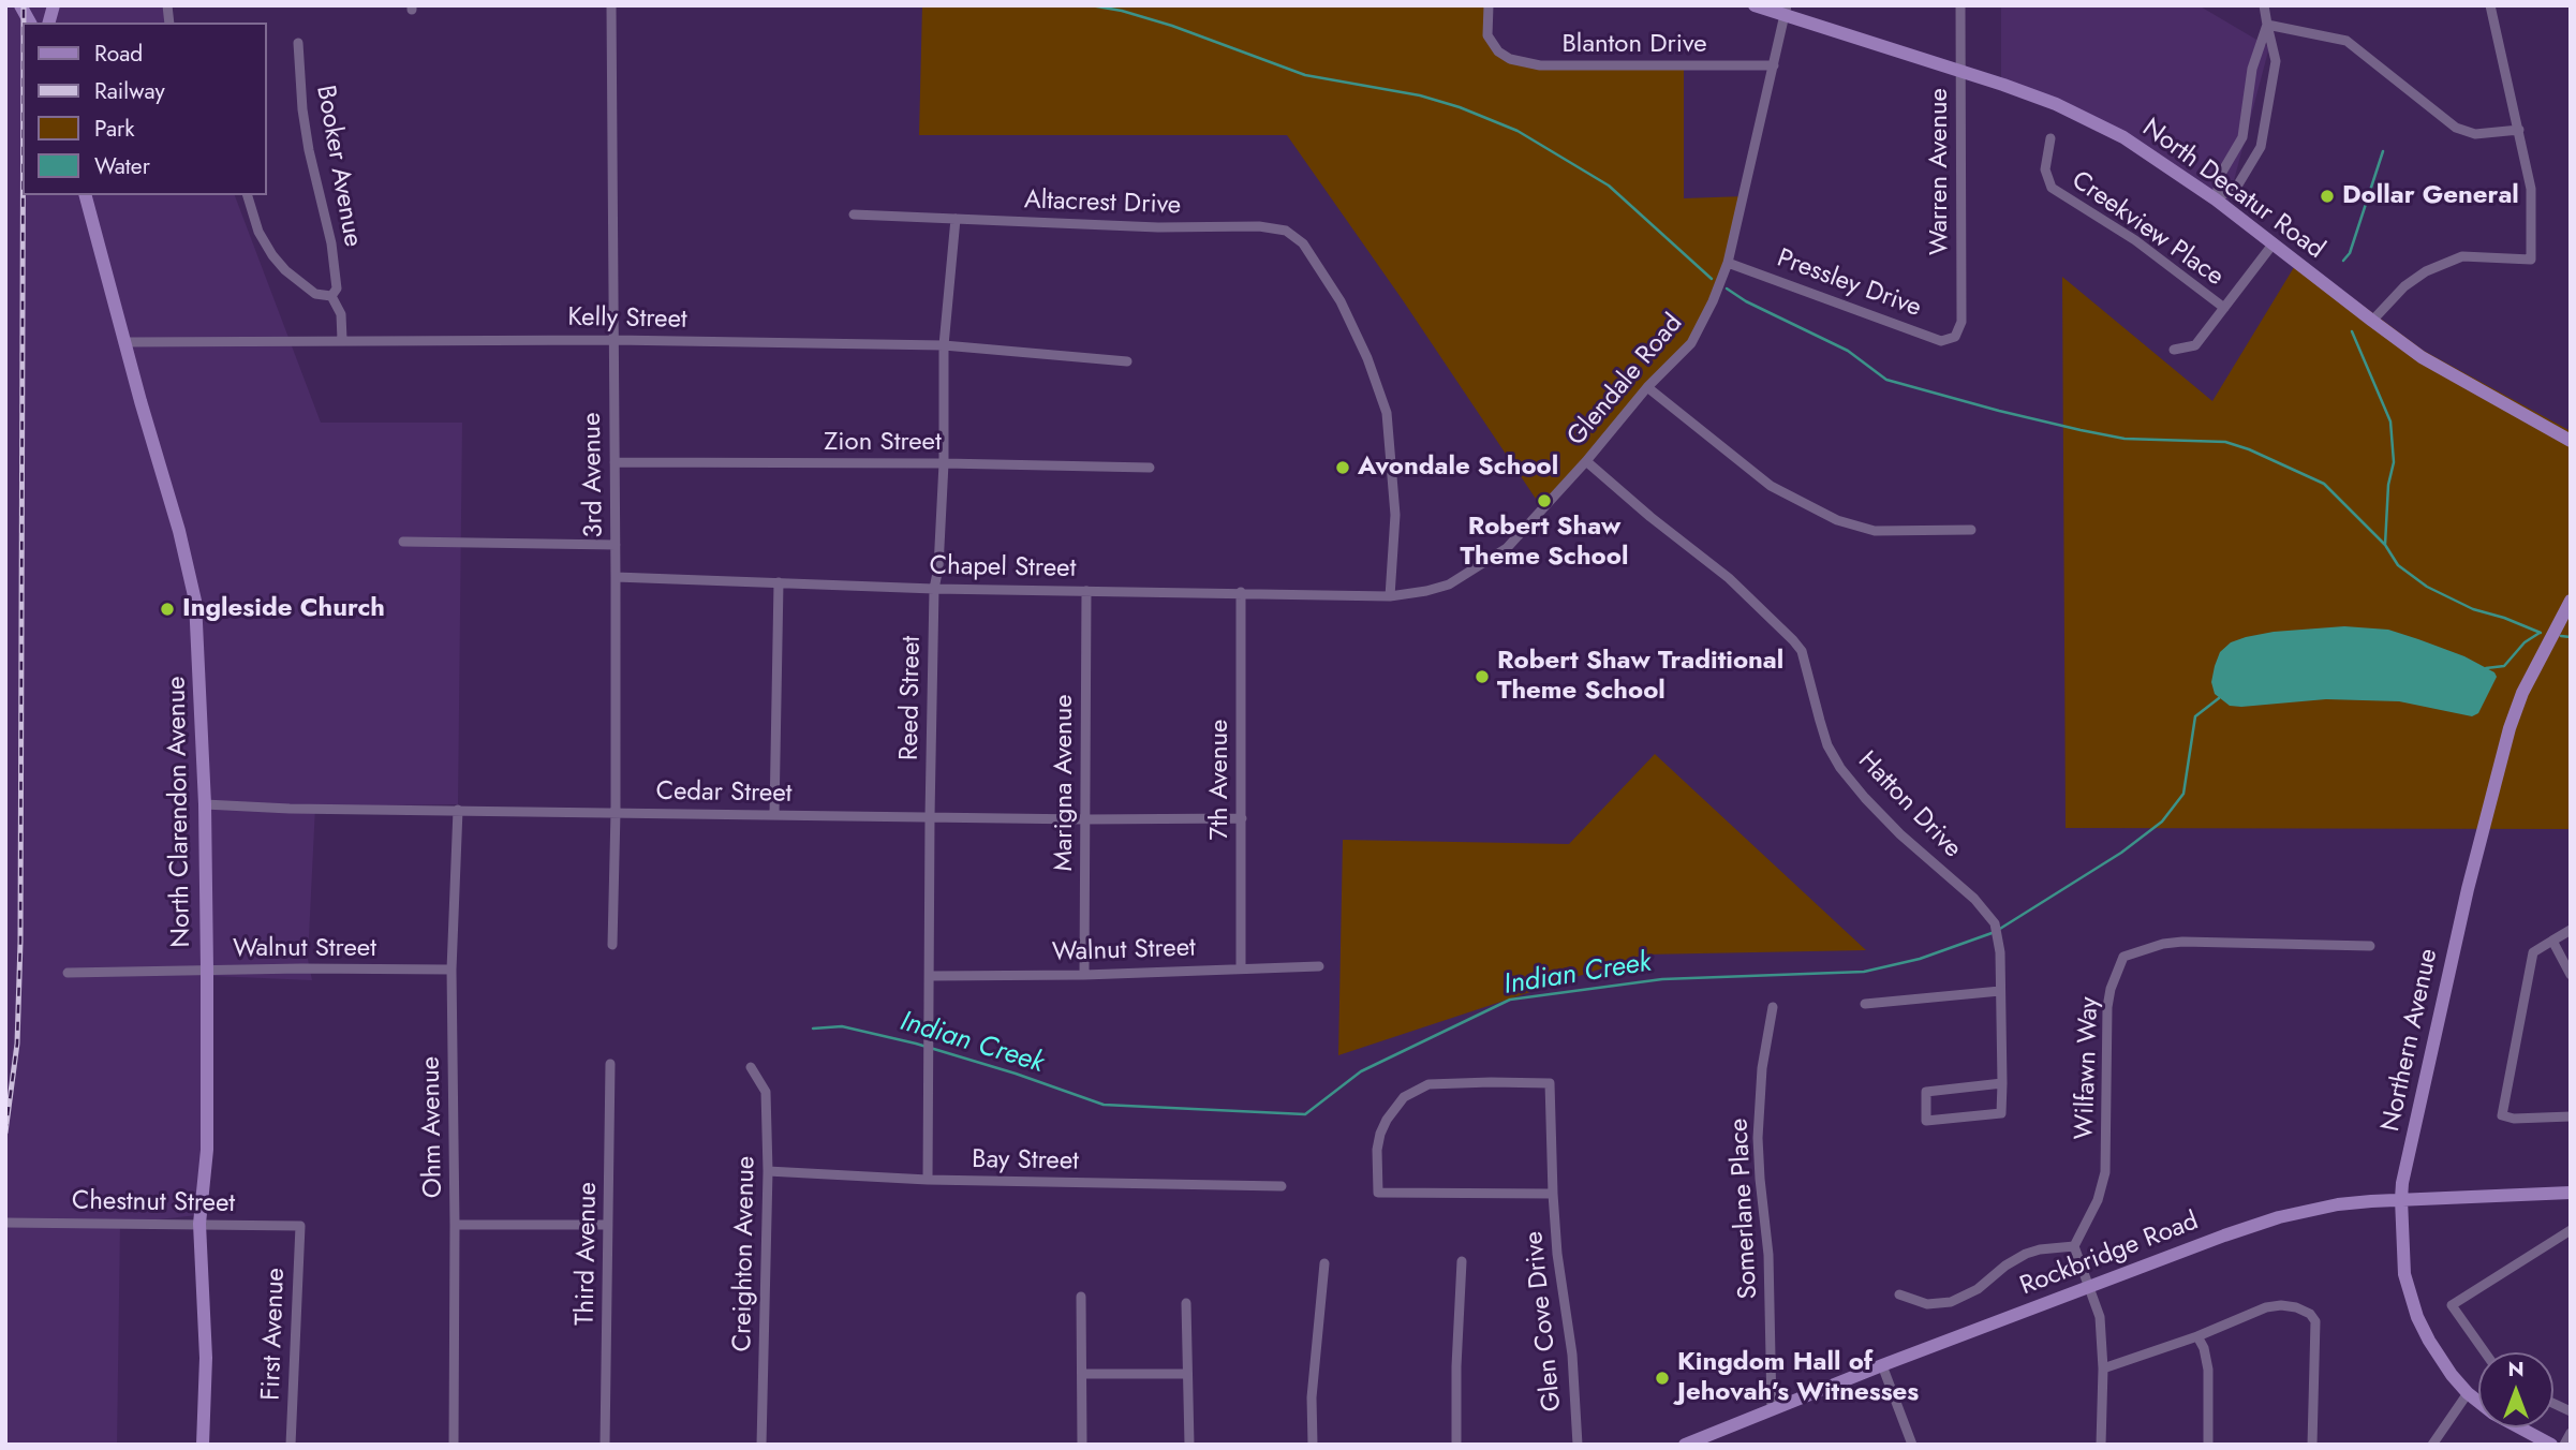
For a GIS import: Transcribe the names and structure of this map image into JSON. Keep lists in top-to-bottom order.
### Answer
{
  "streets": {
    "street": [
      "Blanton Drive",
      "Booker Avenue",
      "Warren Avenue",
      "North Decatur Road",
      "Altacrest Drive",
      "Creekview Place",
      "Pressley Drive",
      "Kelly Street",
      "Glendale Road",
      "Zion Street",
      "3rd Avenue",
      "Chapel Street",
      "Reed Street",
      "7th Avenue",
      "Marigna Avenue",
      "Cedar Street",
      "Hatton Drive",
      "North Clarendon Avenue",
      "Walnut Street",
      "Northern Avenue",
      "Wilfawn Way",
      "Ohm Avenue",
      "Bay Street",
      "Chestnut Street",
      "Somerlane Place",
      "Third Avenue",
      "Creighton Avenue",
      "Rockbridge Road",
      "Glen Cove Drive",
      "First Avenue"
    ]
  },
  "crossings": [
    ["Blanton Drive", "Glendale Road"],
    ["Warren Avenue", "North Decatur Road"],
    ["Warren Avenue", "Pressley Drive"],
    ["North Decatur Road", "Glendale Road"],
    ["Altacrest Drive", "Glendale Road"],
    ["Altacrest Drive", "Chapel Street"],
    ["Altacrest Drive", "Reed Street"],
    ["Pressley Drive", "Glendale Road"],
    ["Kelly Street", "3rd Avenue"],
    ["Kelly Street", "Reed Street"],
    ["Kelly Street", "North Clarendon Avenue"],
    ["Glendale Road", "Chapel Street"],
    ["Glendale Road", "Hatton Drive"],
    ["Zion Street", "3rd Avenue"],
    ["Zion Street", "Reed Street"],
    ["3rd Avenue", "Chapel Street"],
    ["3rd Avenue", "Cedar Street"],
    ["Chapel Street", "Reed Street"],
    ["Chapel Street", "7th Avenue"],
    ["Chapel Street", "Marigna Avenue"],
    ["Reed Street", "Cedar Street"],
    ["Reed Street", "Walnut Street"],
    ["Reed Street", "Bay Street"],
    ["7th Avenue", "Cedar Street"],
    ["7th Avenue", "Walnut Street"],
    ["Marigna Avenue", "Cedar Street"],
    ["Marigna Avenue", "Walnut Street"],
    ["Cedar Street", "North Clarendon Avenue"],
    ["Cedar Street", "Ohm Avenue"],
    ["North Clarendon Avenue", "Walnut Street"],
    ["North Clarendon Avenue", "Chestnut Street"],
    ["Walnut Street", "Ohm Avenue"],
    ["Northern Avenue", "Rockbridge Road"],
    ["Bay Street", "Creighton Avenue"],
    ["Chestnut Street", "First Avenue"],
    ["Somerlane Place", "Rockbridge Road"]
  ],
  "water": ["Indian Creek"],
  "places": [
    "Dollar General",
    "Avondale School",
    "Robert Shaw Theme School",
    "Ingleside Church",
    "Robert Shaw Traditional Theme School",
    "Kingdom Hall of Jehovah’s Witnesses"
  ],
  "legend": [
    "Road",
    "Railway",
    "Park",
    "Water"
  ],
  "north": "top"
}
